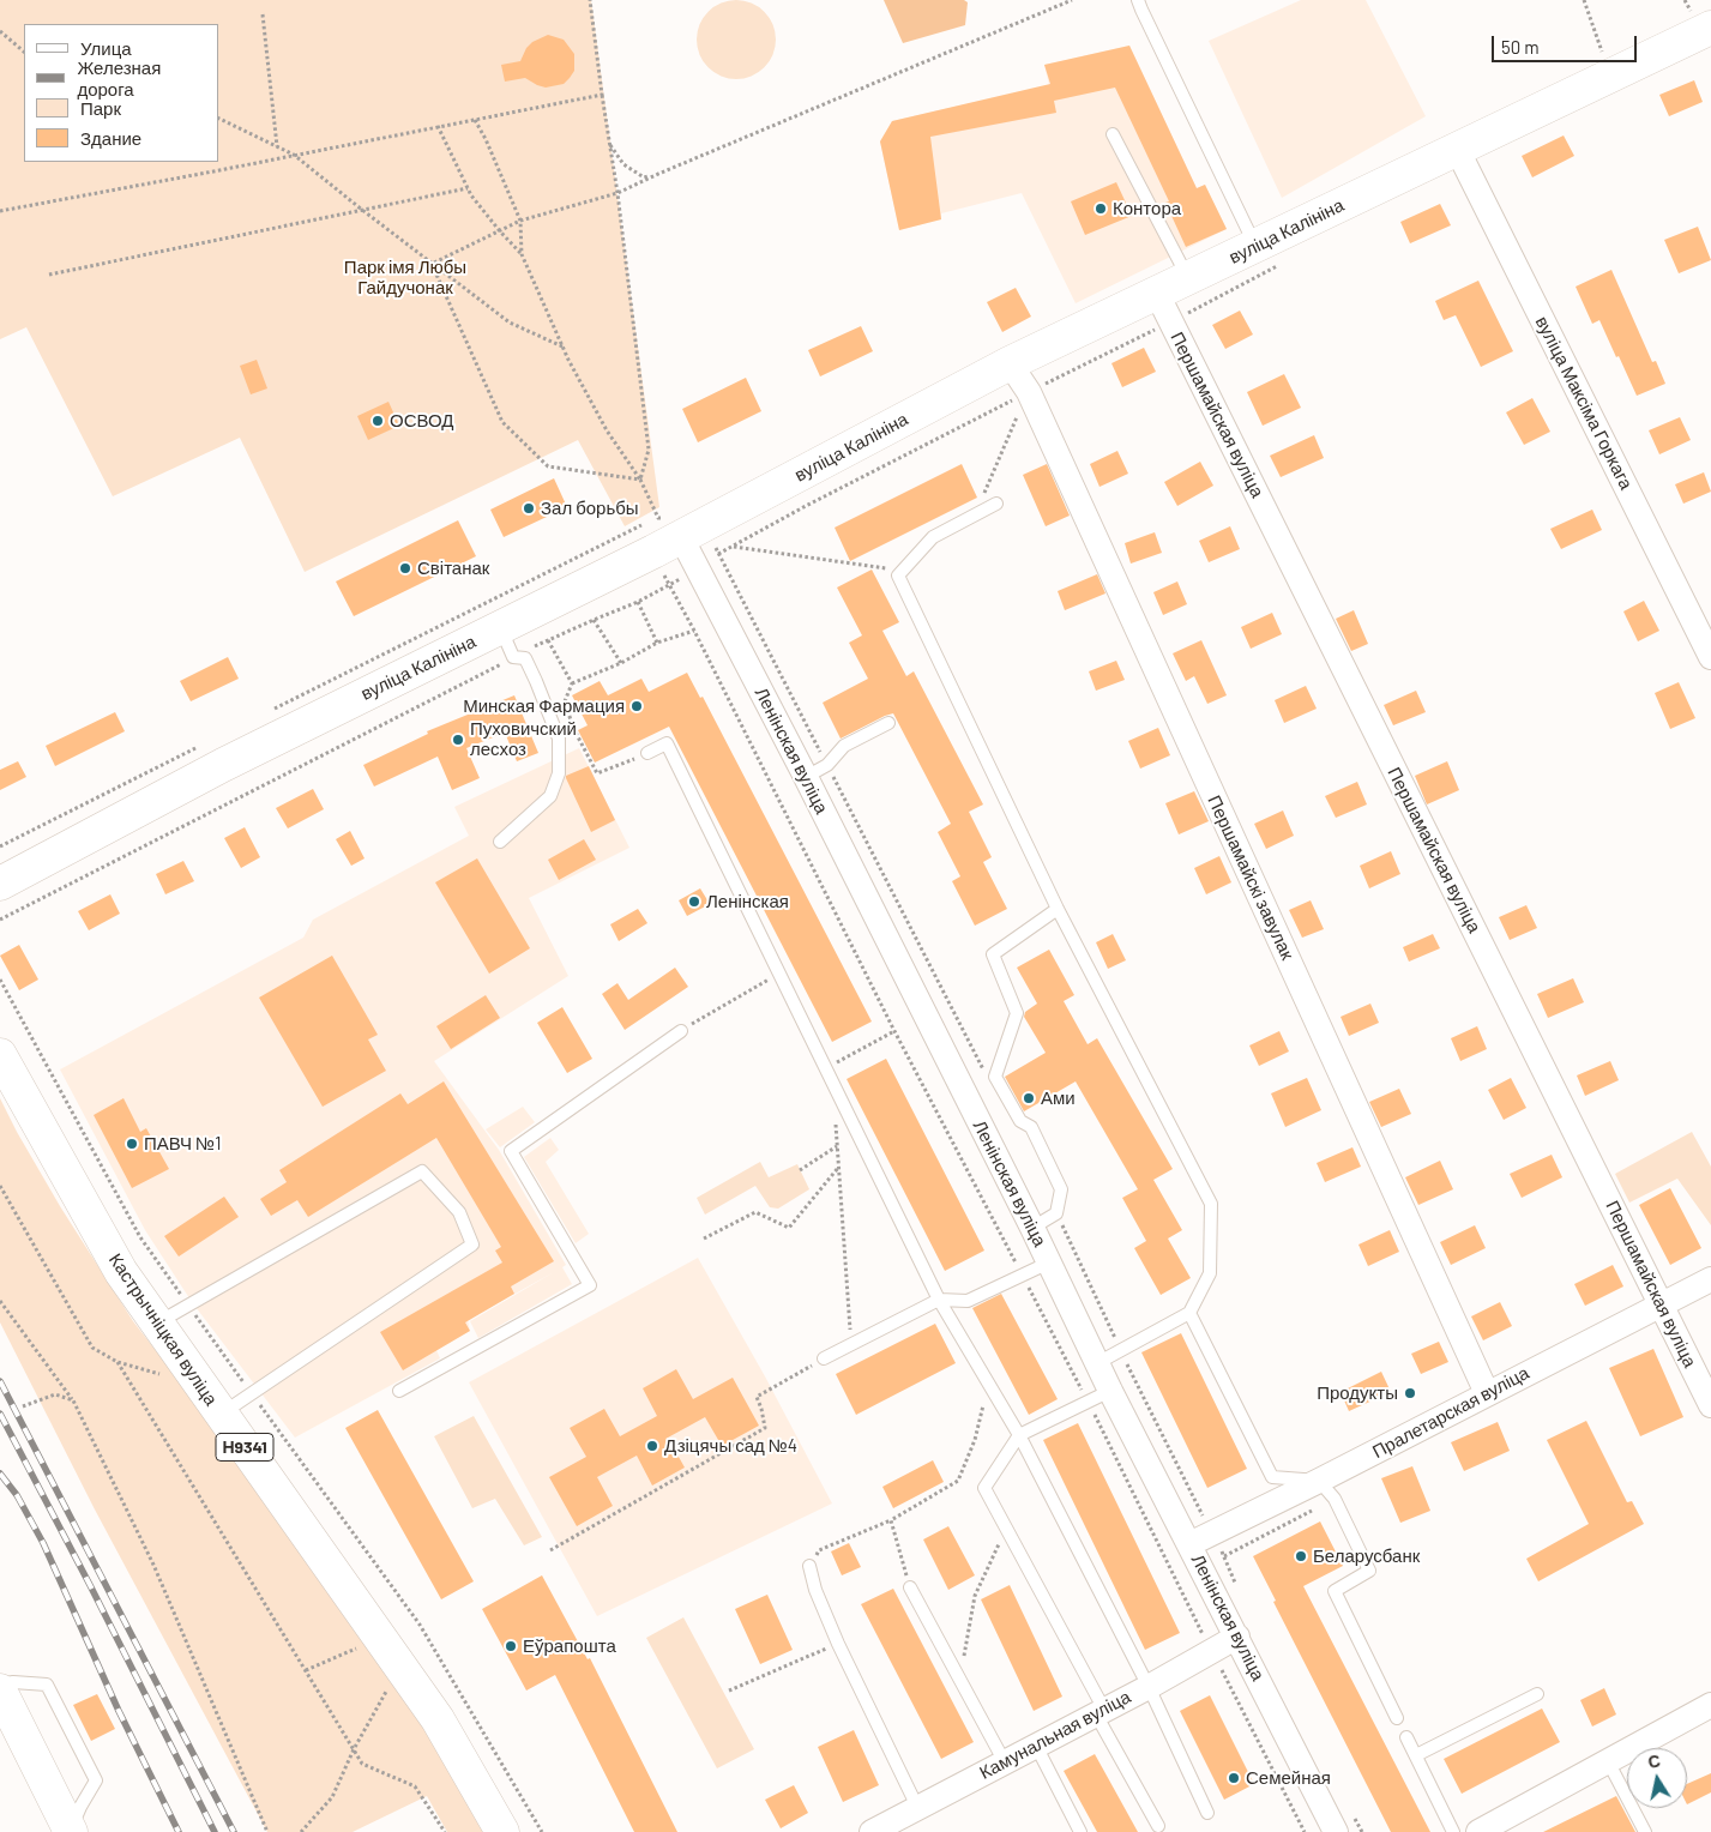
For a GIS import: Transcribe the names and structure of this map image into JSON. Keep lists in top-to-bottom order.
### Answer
{
  "streets": {
    "main road": ["вуліца Калініна", "Кастрычніцкая вуліца", "Н9341"],
    "street": [
      "вуліца Максіма Горкага",
      "Першамайская вуліца",
      "Ленінская вуліца",
      "Першамайскі завулак",
      "Пралетарская вуліца",
      "Камунальная вуліца"
    ]
  },
  "crossings": [
    ["вуліца Калініна", "вуліца Максіма Горкага"],
    ["вуліца Калініна", "Першамайская вуліца"],
    ["вуліца Калініна", "Ленінская вуліца"],
    ["вуліца Калініна", "Першамайскі завулак"],
    ["Першамайская вуліца", "Пралетарская вуліца"],
    ["Ленінская вуліца", "Пралетарская вуліца"],
    ["Ленінская вуліца", "Камунальная вуліца"],
    ["Першамайскі завулак", "Пралетарская вуліца"]
  ],
  "parks": ["Парк імя Любы Гайдучонак"],
  "places": [
    "Контора",
    "ОСВОД",
    "Зал борьбы",
    "Світанак",
    "Минская Фармация",
    "Пуховичский лесхоз",
    "Ленінская",
    "Ами",
    "ПАВЧ №1",
    "Продукты",
    "Дзіцячы сад №4",
    "Беларусбанк",
    "Еўрапошта",
    "Семейная"
  ],
  "legend": [
    "Улица",
    "Железная дорога",
    "Парк",
    "Здание"
  ],
  "scale_bar": "50 m",
  "north": "top"
}
